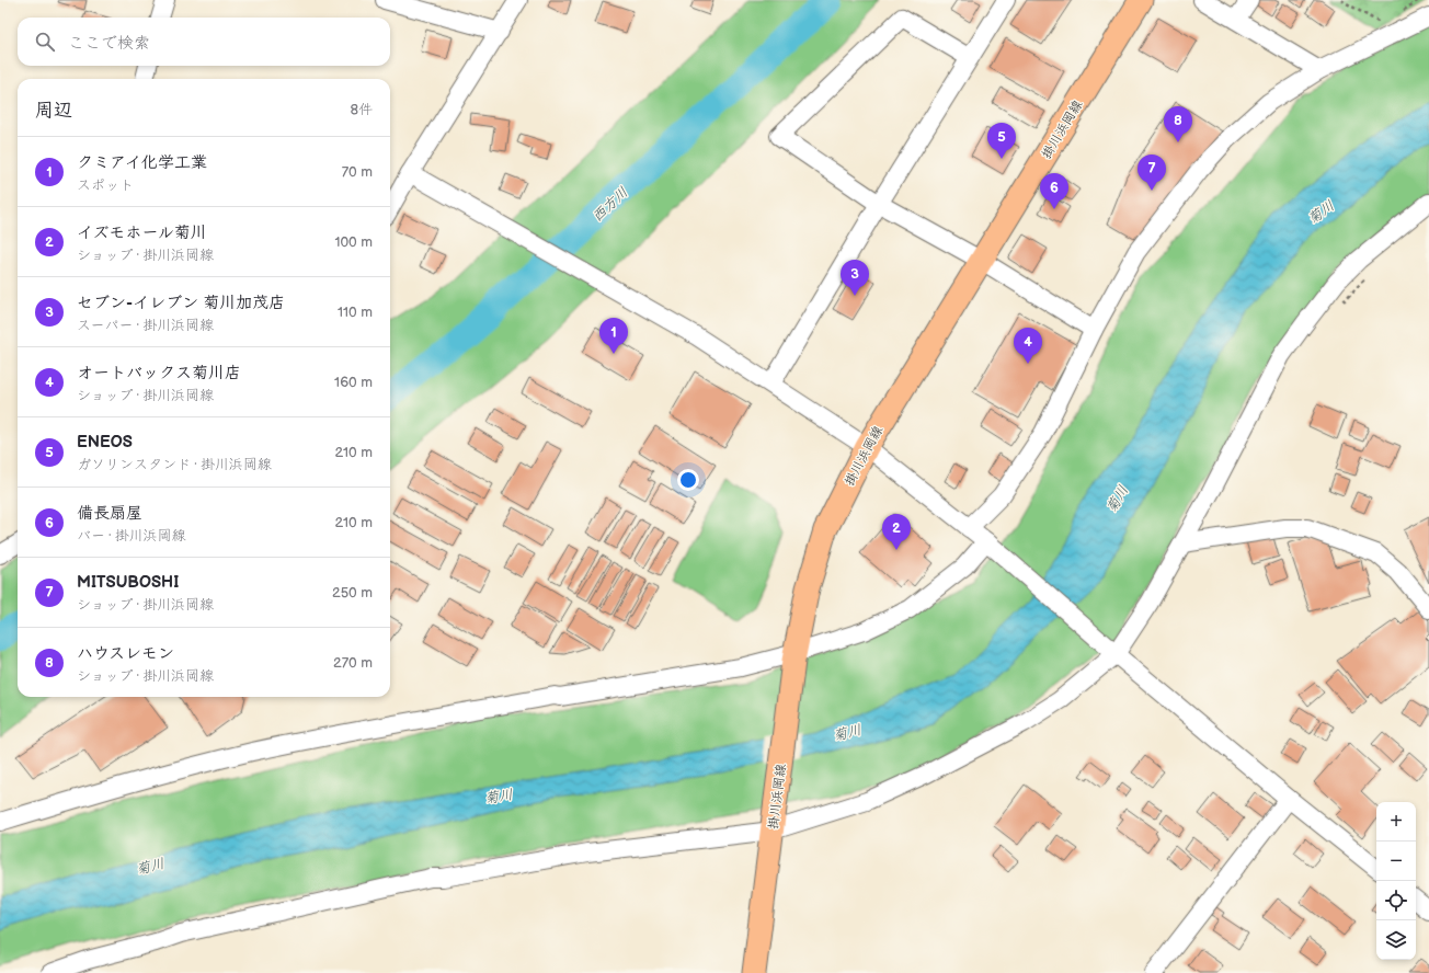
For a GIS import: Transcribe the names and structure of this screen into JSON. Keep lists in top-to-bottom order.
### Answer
{
  "streets": {
    "main road": ["掛川浜岡線"]
  },
  "water": ["西方川", "菊川"],
  "page": {
    "search": "ここで検索",
    "heading": ["周辺", "8件"],
    "pins": [
      "8",
      "5",
      "7",
      "6",
      "3",
      "1",
      "4",
      "2"
    ],
    "list": [
      {
        "mark": "1",
        "name": "クミアイ化学工業",
        "note": "スポット",
        "value": "70 m"
      },
      {
        "mark": "2",
        "name": "イズモホール菊川",
        "note": "ショップ · 掛川浜岡線",
        "value": "100 m"
      },
      {
        "mark": "3",
        "name": "セブン-イレブン 菊川加茂店",
        "note": "スーパー · 掛川浜岡線",
        "value": "110 m"
      },
      {
        "mark": "4",
        "name": "オートバックス菊川店",
        "note": "ショップ · 掛川浜岡線",
        "value": "160 m"
      },
      {
        "mark": "5",
        "name": "ENEOS",
        "note": "ガソリンスタンド · 掛川浜岡線",
        "value": "210 m"
      },
      {
        "mark": "6",
        "name": "備長扇屋",
        "note": "バー · 掛川浜岡線",
        "value": "210 m"
      },
      {
        "mark": "7",
        "name": "MITSUBOSHI",
        "note": "ショップ · 掛川浜岡線",
        "value": "250 m"
      },
      {
        "mark": "8",
        "name": "ハウスレモン",
        "note": "ショップ · 掛川浜岡線",
        "value": "270 m"
      }
    ],
    "map_buttons": ["+", "−"]
  }
}
